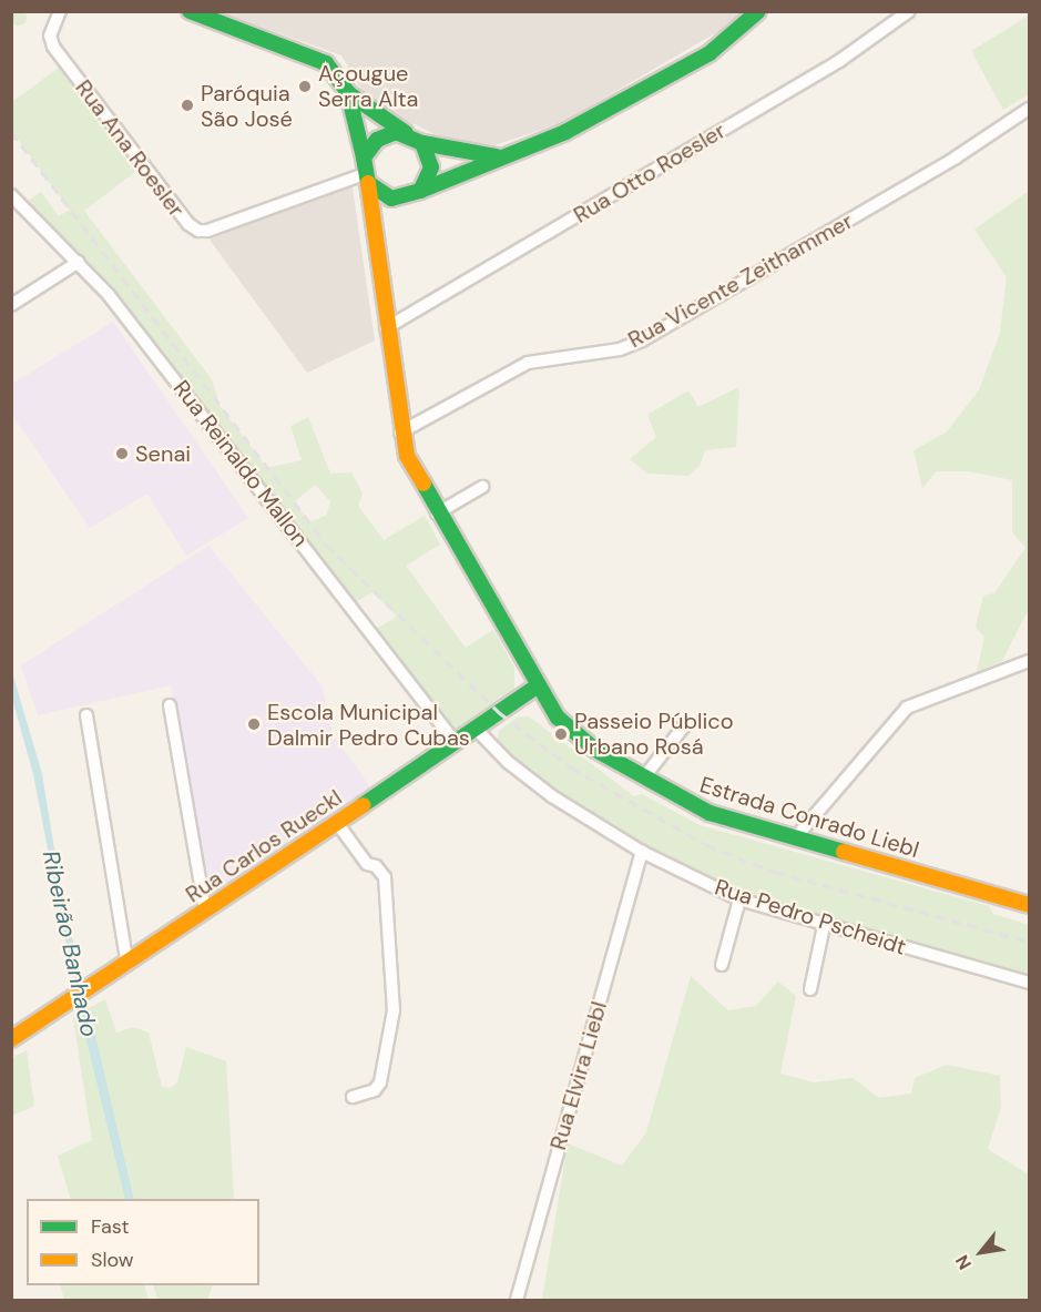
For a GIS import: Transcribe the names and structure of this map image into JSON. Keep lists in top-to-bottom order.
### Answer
{
  "streets": {
    "main road": ["Estrada Conrado Liebl", "Rua Carlos Rueckl"],
    "street": [
      "Rua Ana Roesler",
      "Rua Otto Roesler",
      "Rua Vicente Zeithammer",
      "Rua Reinaldo Mallon",
      "Rua Pedro Pscheidt",
      "Rua Elvira Liebl"
    ]
  },
  "crossings": [
    ["Rua Ana Roesler", "Estrada Conrado Liebl"],
    ["Rua Otto Roesler", "Estrada Conrado Liebl"],
    ["Rua Vicente Zeithammer", "Estrada Conrado Liebl"],
    ["Rua Reinaldo Mallon", "Rua Carlos Rueckl"],
    ["Estrada Conrado Liebl", "Rua Carlos Rueckl"],
    ["Rua Carlos Rueckl", "Rua Pedro Pscheidt"],
    ["Rua Pedro Pscheidt", "Rua Elvira Liebl"]
  ],
  "water": ["Ribeirão Banhado"],
  "places": [
    "Açougue Serra Alta",
    "Paróquia São José",
    "Senai",
    "Escola Municipal Dalmir Pedro Cubas",
    "Passeio Público Urbano Rosá"
  ],
  "legend": ["Fast", "Slow"],
  "north": "bottom left"
}
